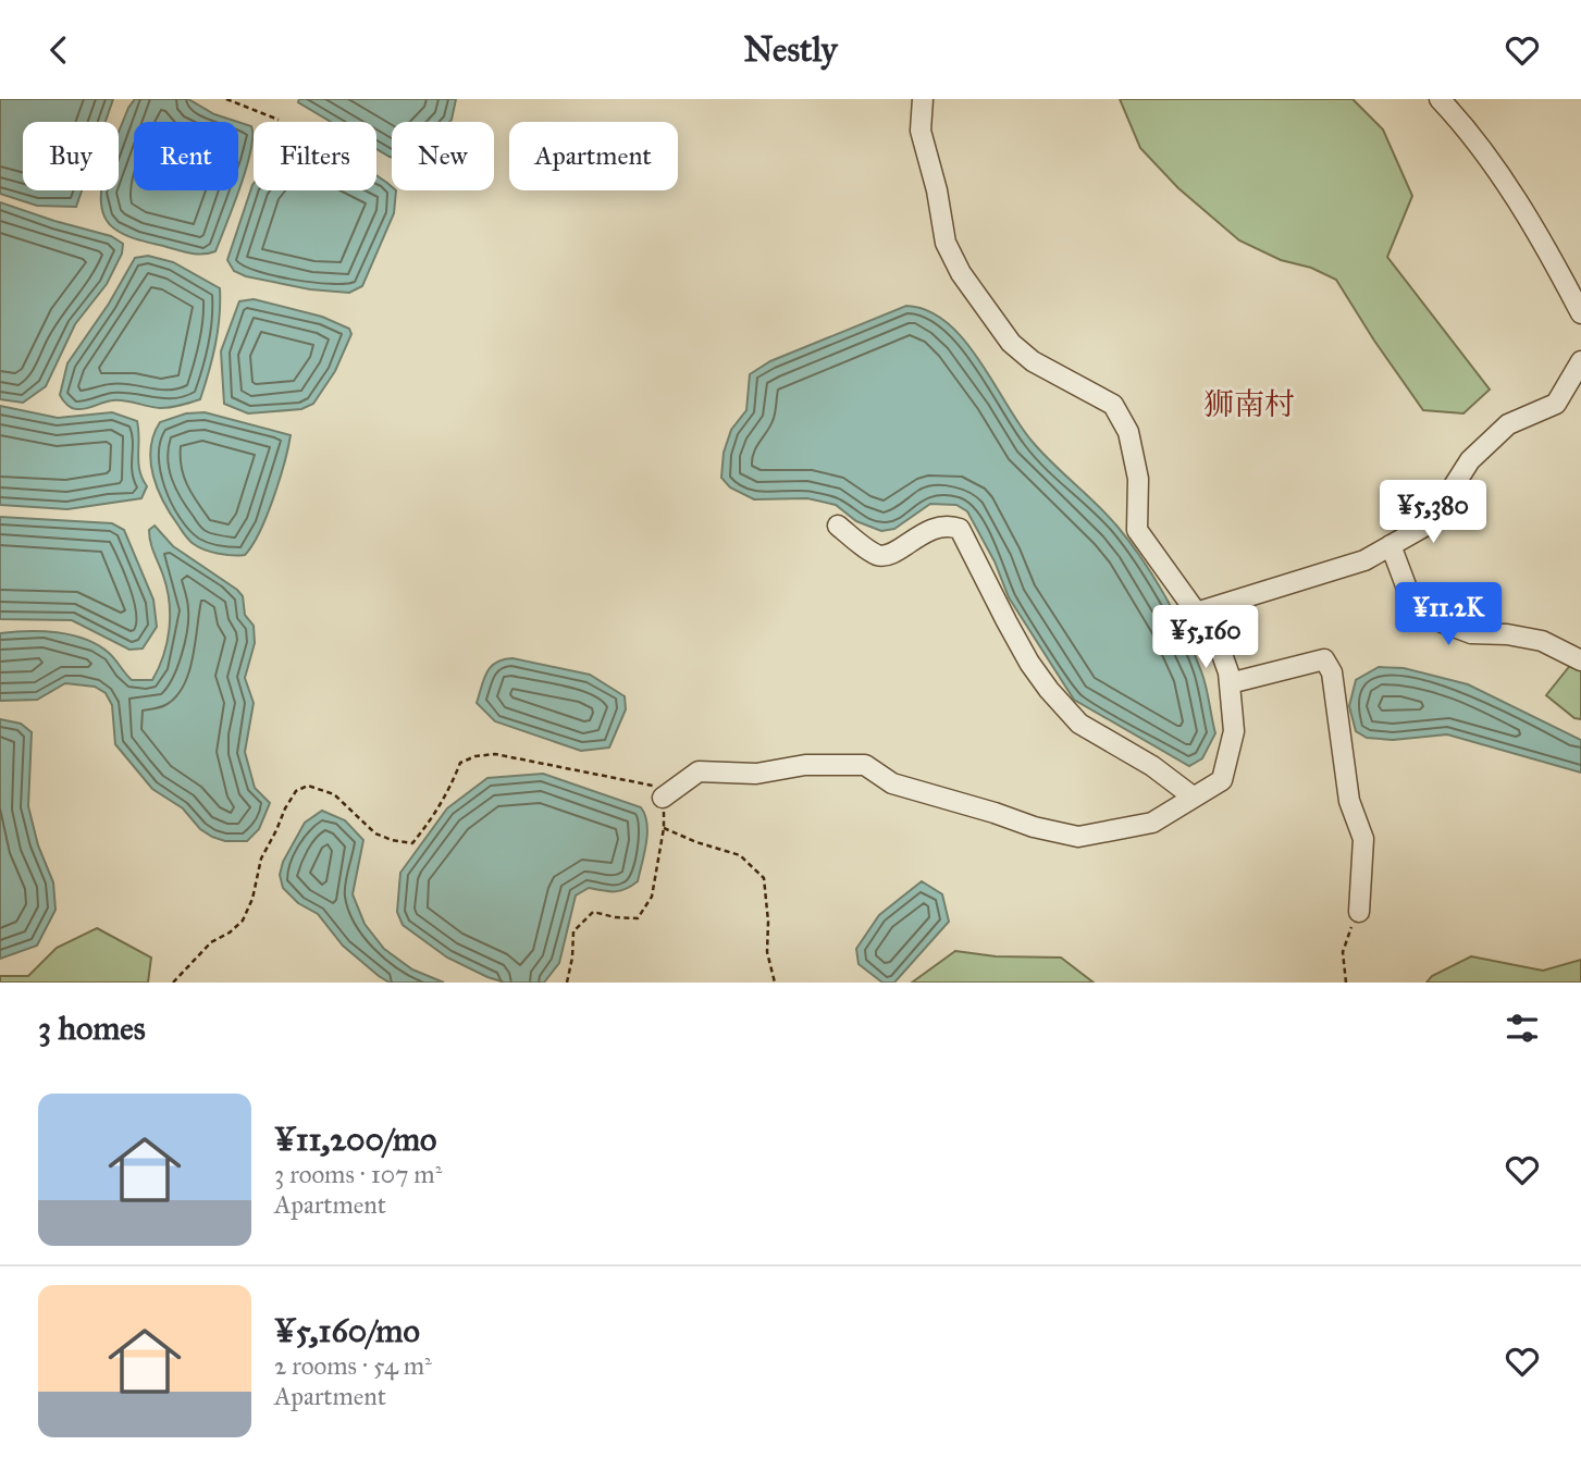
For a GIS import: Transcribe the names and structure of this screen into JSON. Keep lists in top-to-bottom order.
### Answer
{
  "districts": ["狮南村"],
  "page": {
    "header": "Nestly",
    "chip": [
      "Buy",
      "Rent",
      "Filters",
      "New",
      "Apartment"
    ],
    "price": ["¥5,380", "¥11.2K", "¥5,160"],
    "heading": "3 homes",
    "list": [
      {
        "name": "¥11,200/mo",
        "note": "3 rooms · 107 m² · Apartment"
      },
      {
        "name": "¥5,160/mo",
        "note": "2 rooms · 54 m² · Apartment"
      }
    ]
  }
}
